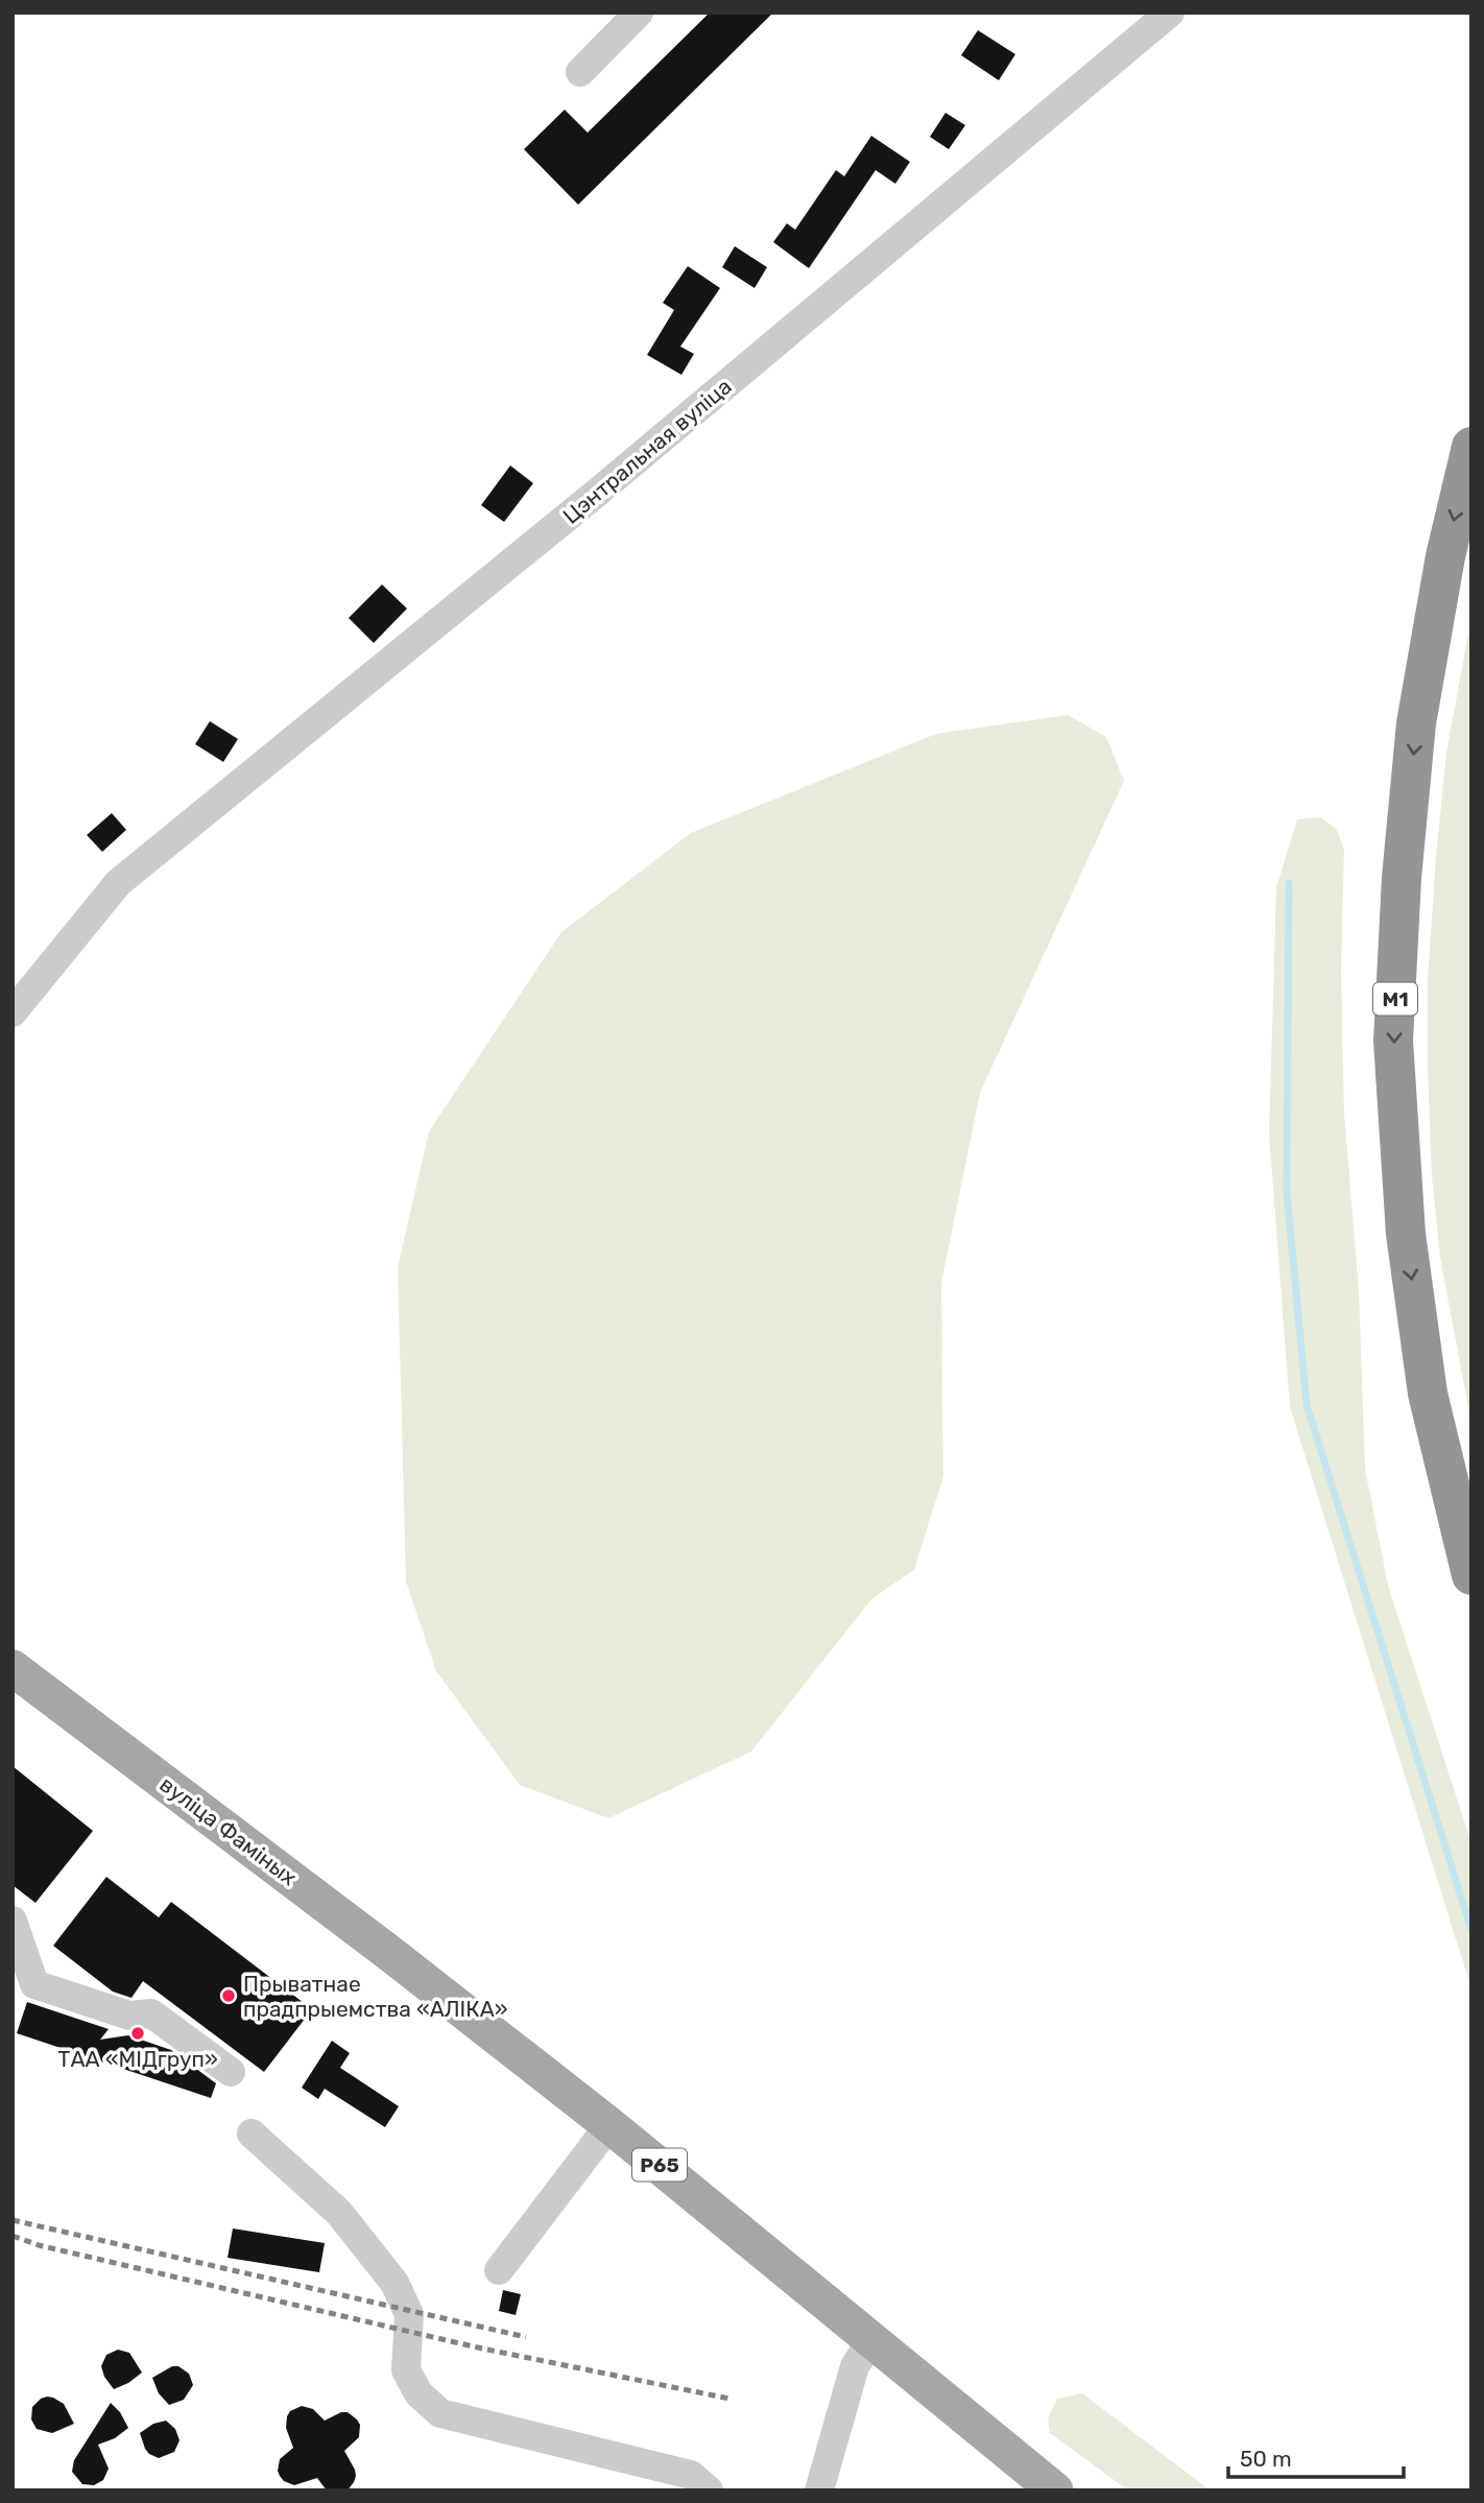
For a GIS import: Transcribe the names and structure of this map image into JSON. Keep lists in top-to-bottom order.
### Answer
{
  "streets": {
    "highway": ["М1"],
    "main road": ["вуліца Фаміных", "Р65"],
    "street": ["Цэнтральная вуліца"]
  },
  "crossings": [
    ["вуліца Фаміных", "Р65"]
  ],
  "places": ["Прыватнае прадпрыемства «АЛІКА»", "ТАА «МІДгруп»"],
  "scale_bar": "50 m"
}
